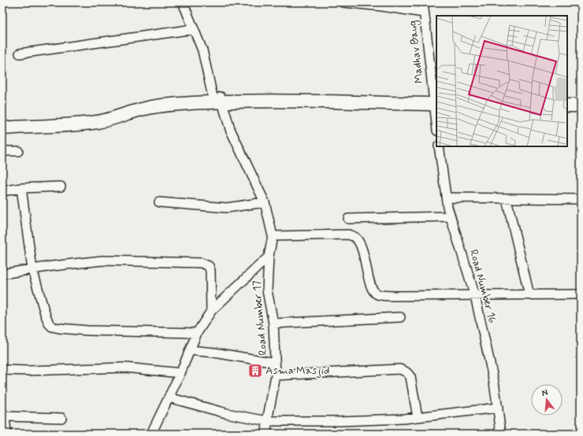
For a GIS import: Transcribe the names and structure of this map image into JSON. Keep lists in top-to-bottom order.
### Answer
{
  "streets": {
    "street": ["Madhav Baug", "Road Number 16", "Road Number 17"]
  },
  "places": {
    "building": ["Asma Masjid"]
  },
  "north": "top"
}
